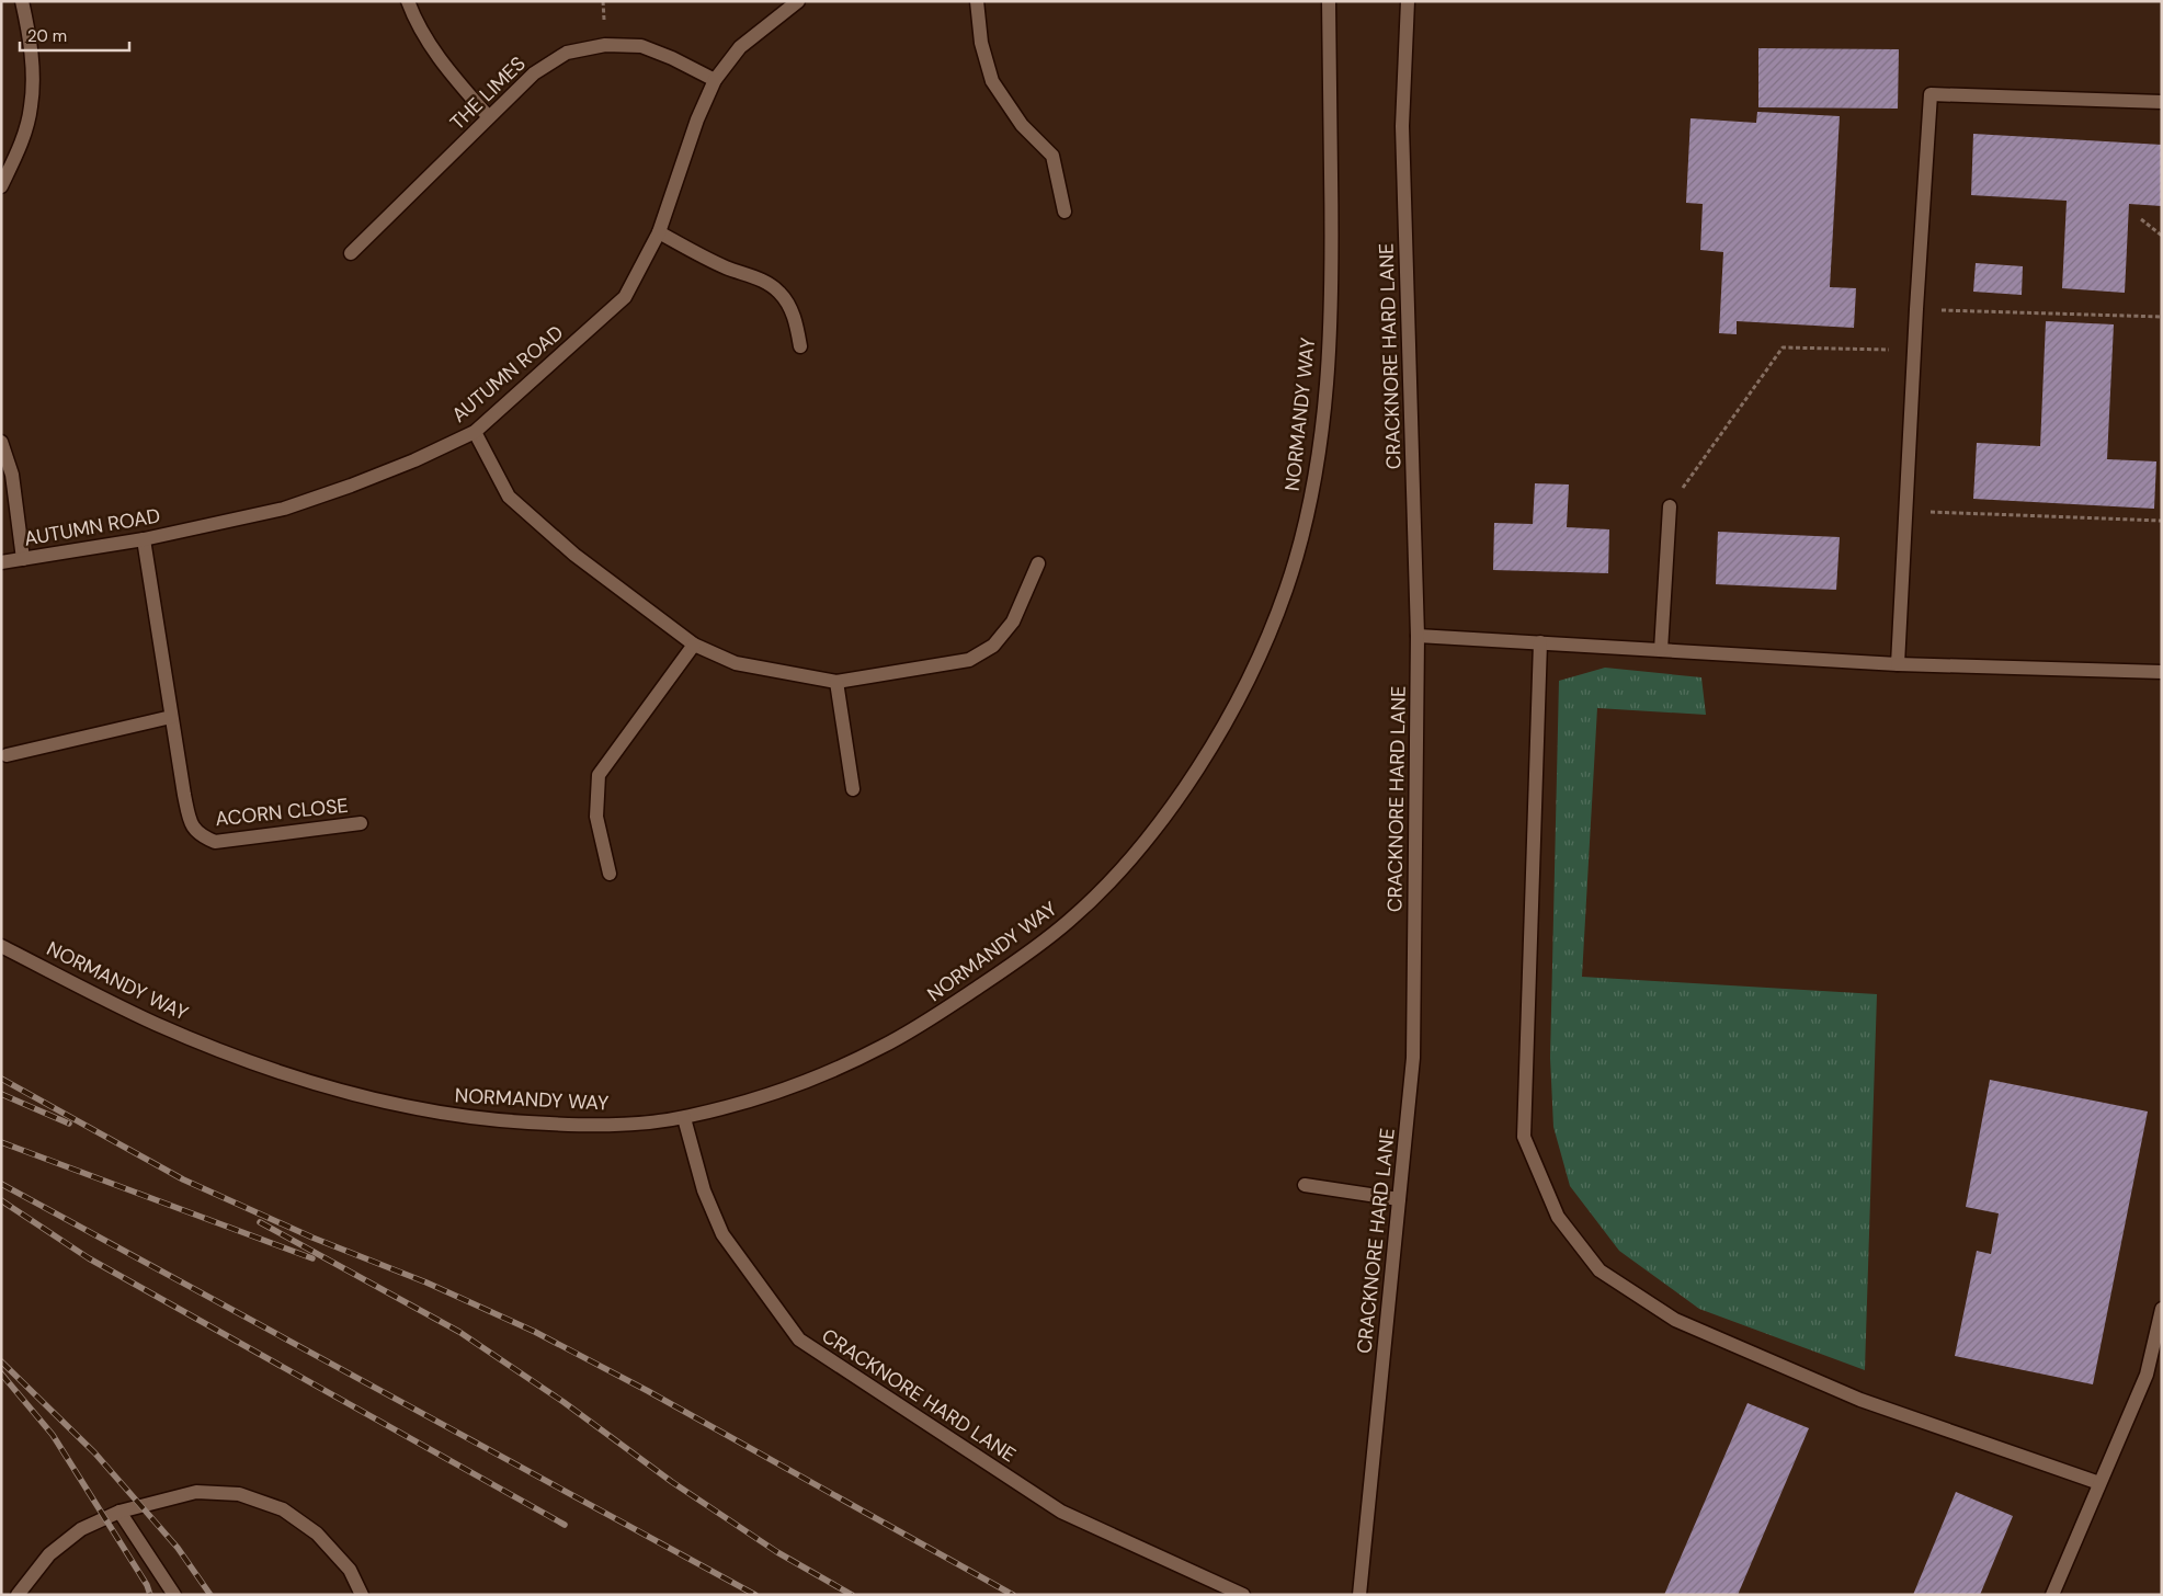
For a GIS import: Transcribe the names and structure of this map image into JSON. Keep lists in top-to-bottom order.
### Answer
{
  "streets": {
    "street": [
      "THE LIMES",
      "CRACKNORE HARD LANE",
      "AUTUMN ROAD",
      "NORMANDY WAY",
      "ACORN CLOSE"
    ]
  },
  "crossings": [
    ["THE LIMES", "AUTUMN ROAD"],
    ["CRACKNORE HARD LANE", "NORMANDY WAY"],
    ["AUTUMN ROAD", "ACORN CLOSE"]
  ],
  "scale_bar": "20 m"
}
